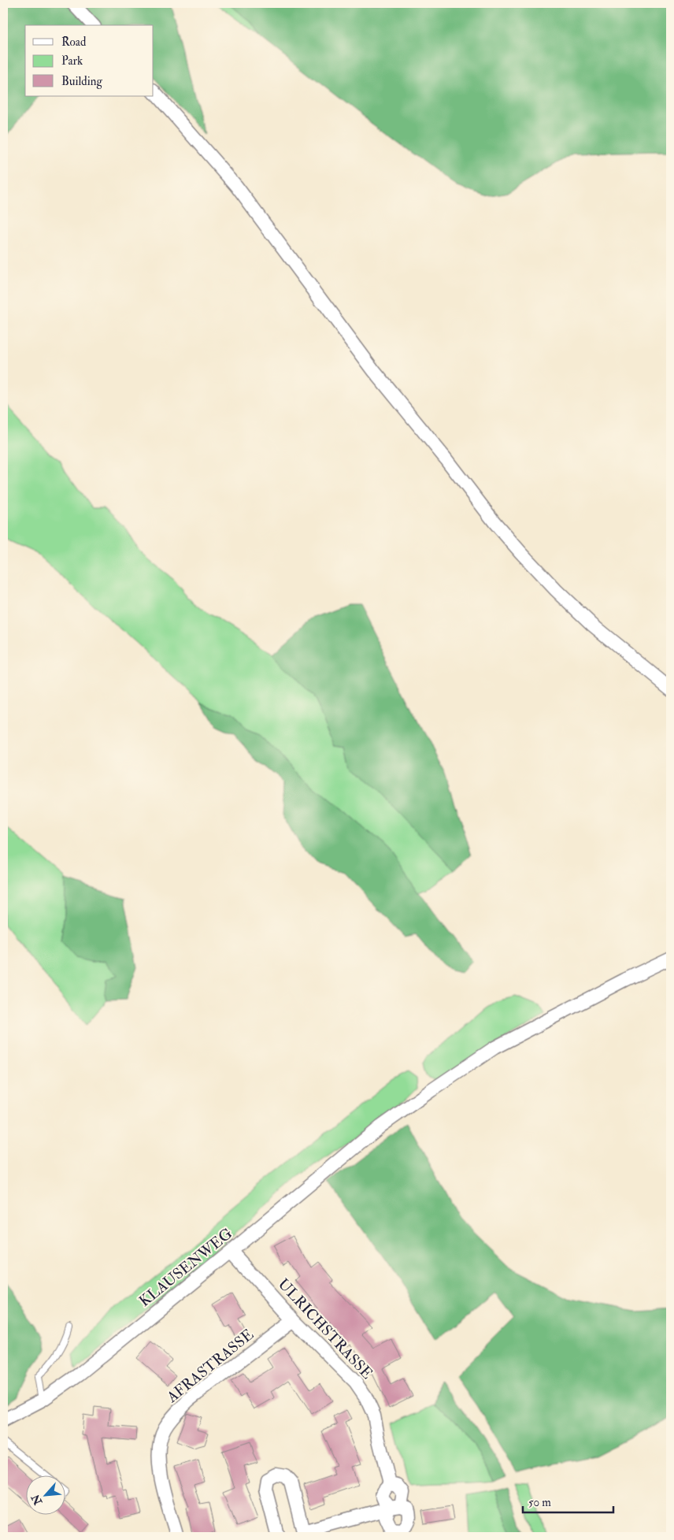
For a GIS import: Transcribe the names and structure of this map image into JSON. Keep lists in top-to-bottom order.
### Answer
{
  "streets": {
    "street": ["KLAUSENWEG", "ULRICHSTRASSE", "AFRASTRASSE"]
  },
  "crossings": [
    ["KLAUSENWEG", "ULRICHSTRASSE"],
    ["ULRICHSTRASSE", "AFRASTRASSE"]
  ],
  "legend": ["Road", "Park", "Building"],
  "scale_bar": "50 m",
  "north": "bottom left"
}
